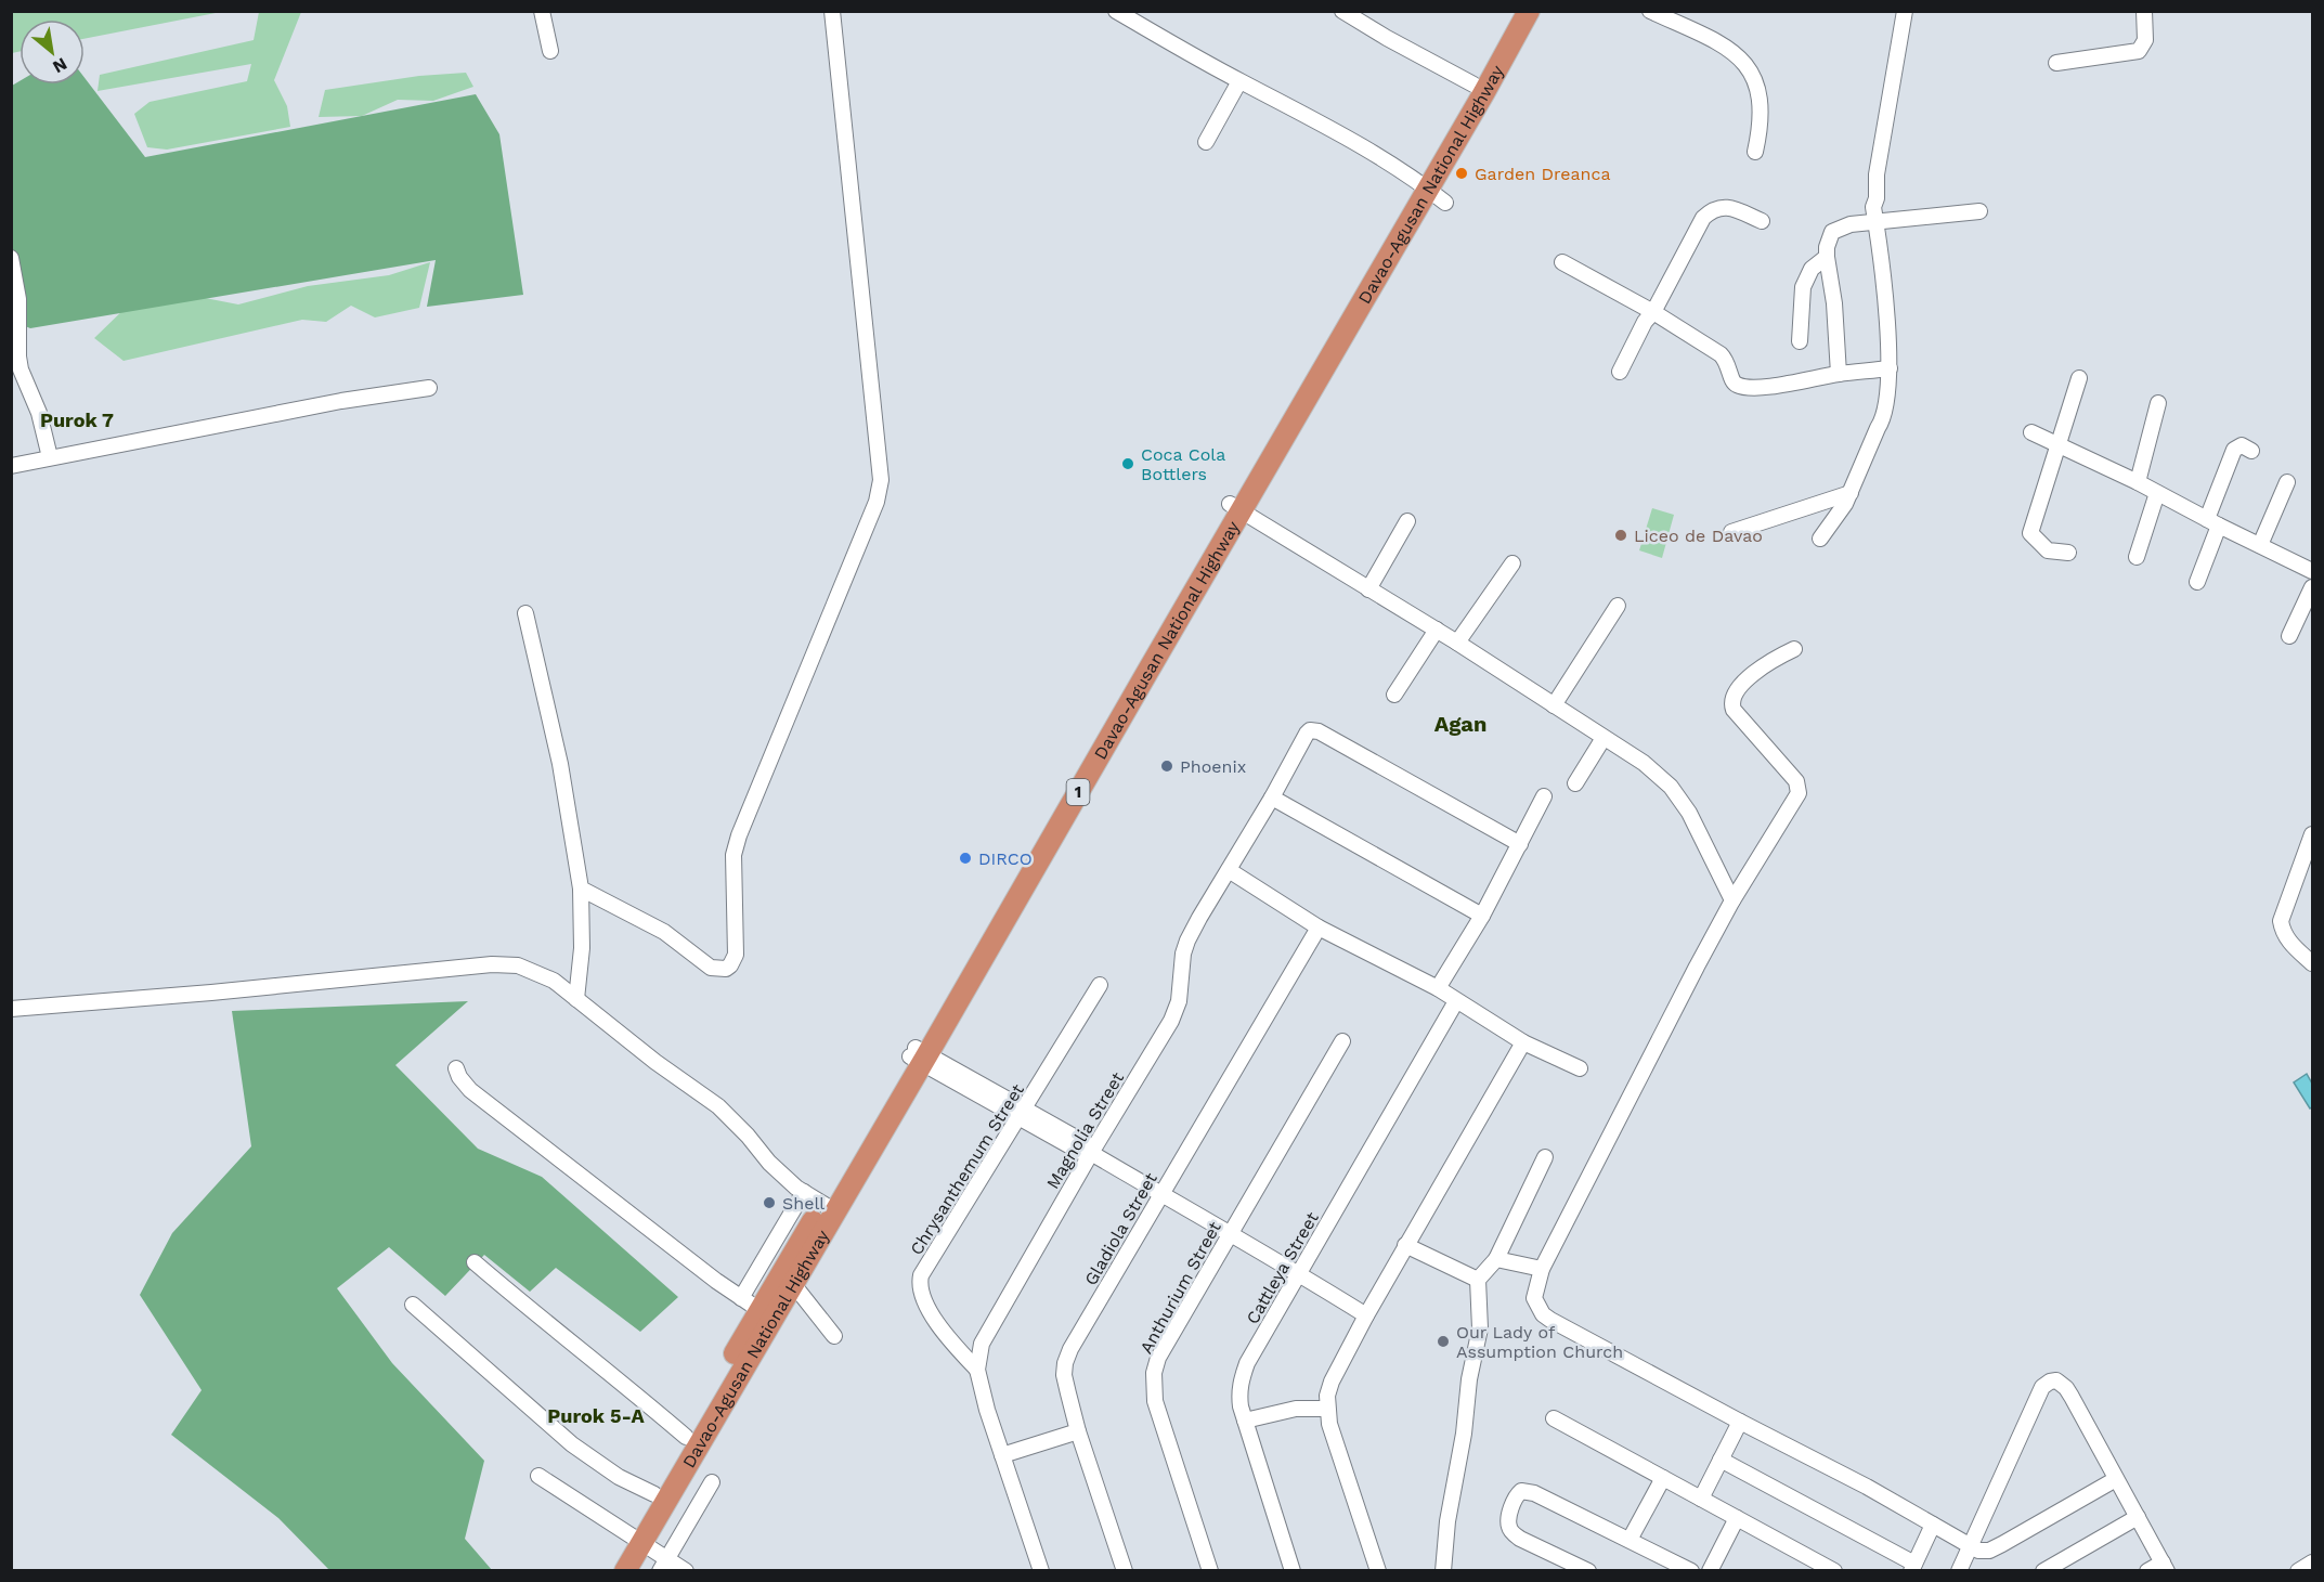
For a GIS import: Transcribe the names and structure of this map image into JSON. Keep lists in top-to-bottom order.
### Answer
{
  "streets": {
    "highway": ["Davao-Agusan National Highway", "1"],
    "street": [
      "Magnolia Street",
      "Chrysanthemum Street",
      "Gladiola Street",
      "Cattleya Street",
      "Anthurium Street"
    ]
  },
  "crossings": [
    ["Magnolia Street", "Chrysanthemum Street"]
  ],
  "districts": ["Purok 7", "Agan", "Purok 5-A"],
  "places": [
    "Garden Dreanca",
    "Coca Cola Bottlers",
    "Liceo de Davao",
    "Phoenix",
    "DIRCO",
    "Shell",
    "Our Lady of Assumption Church"
  ],
  "north": "bottom right"
}
